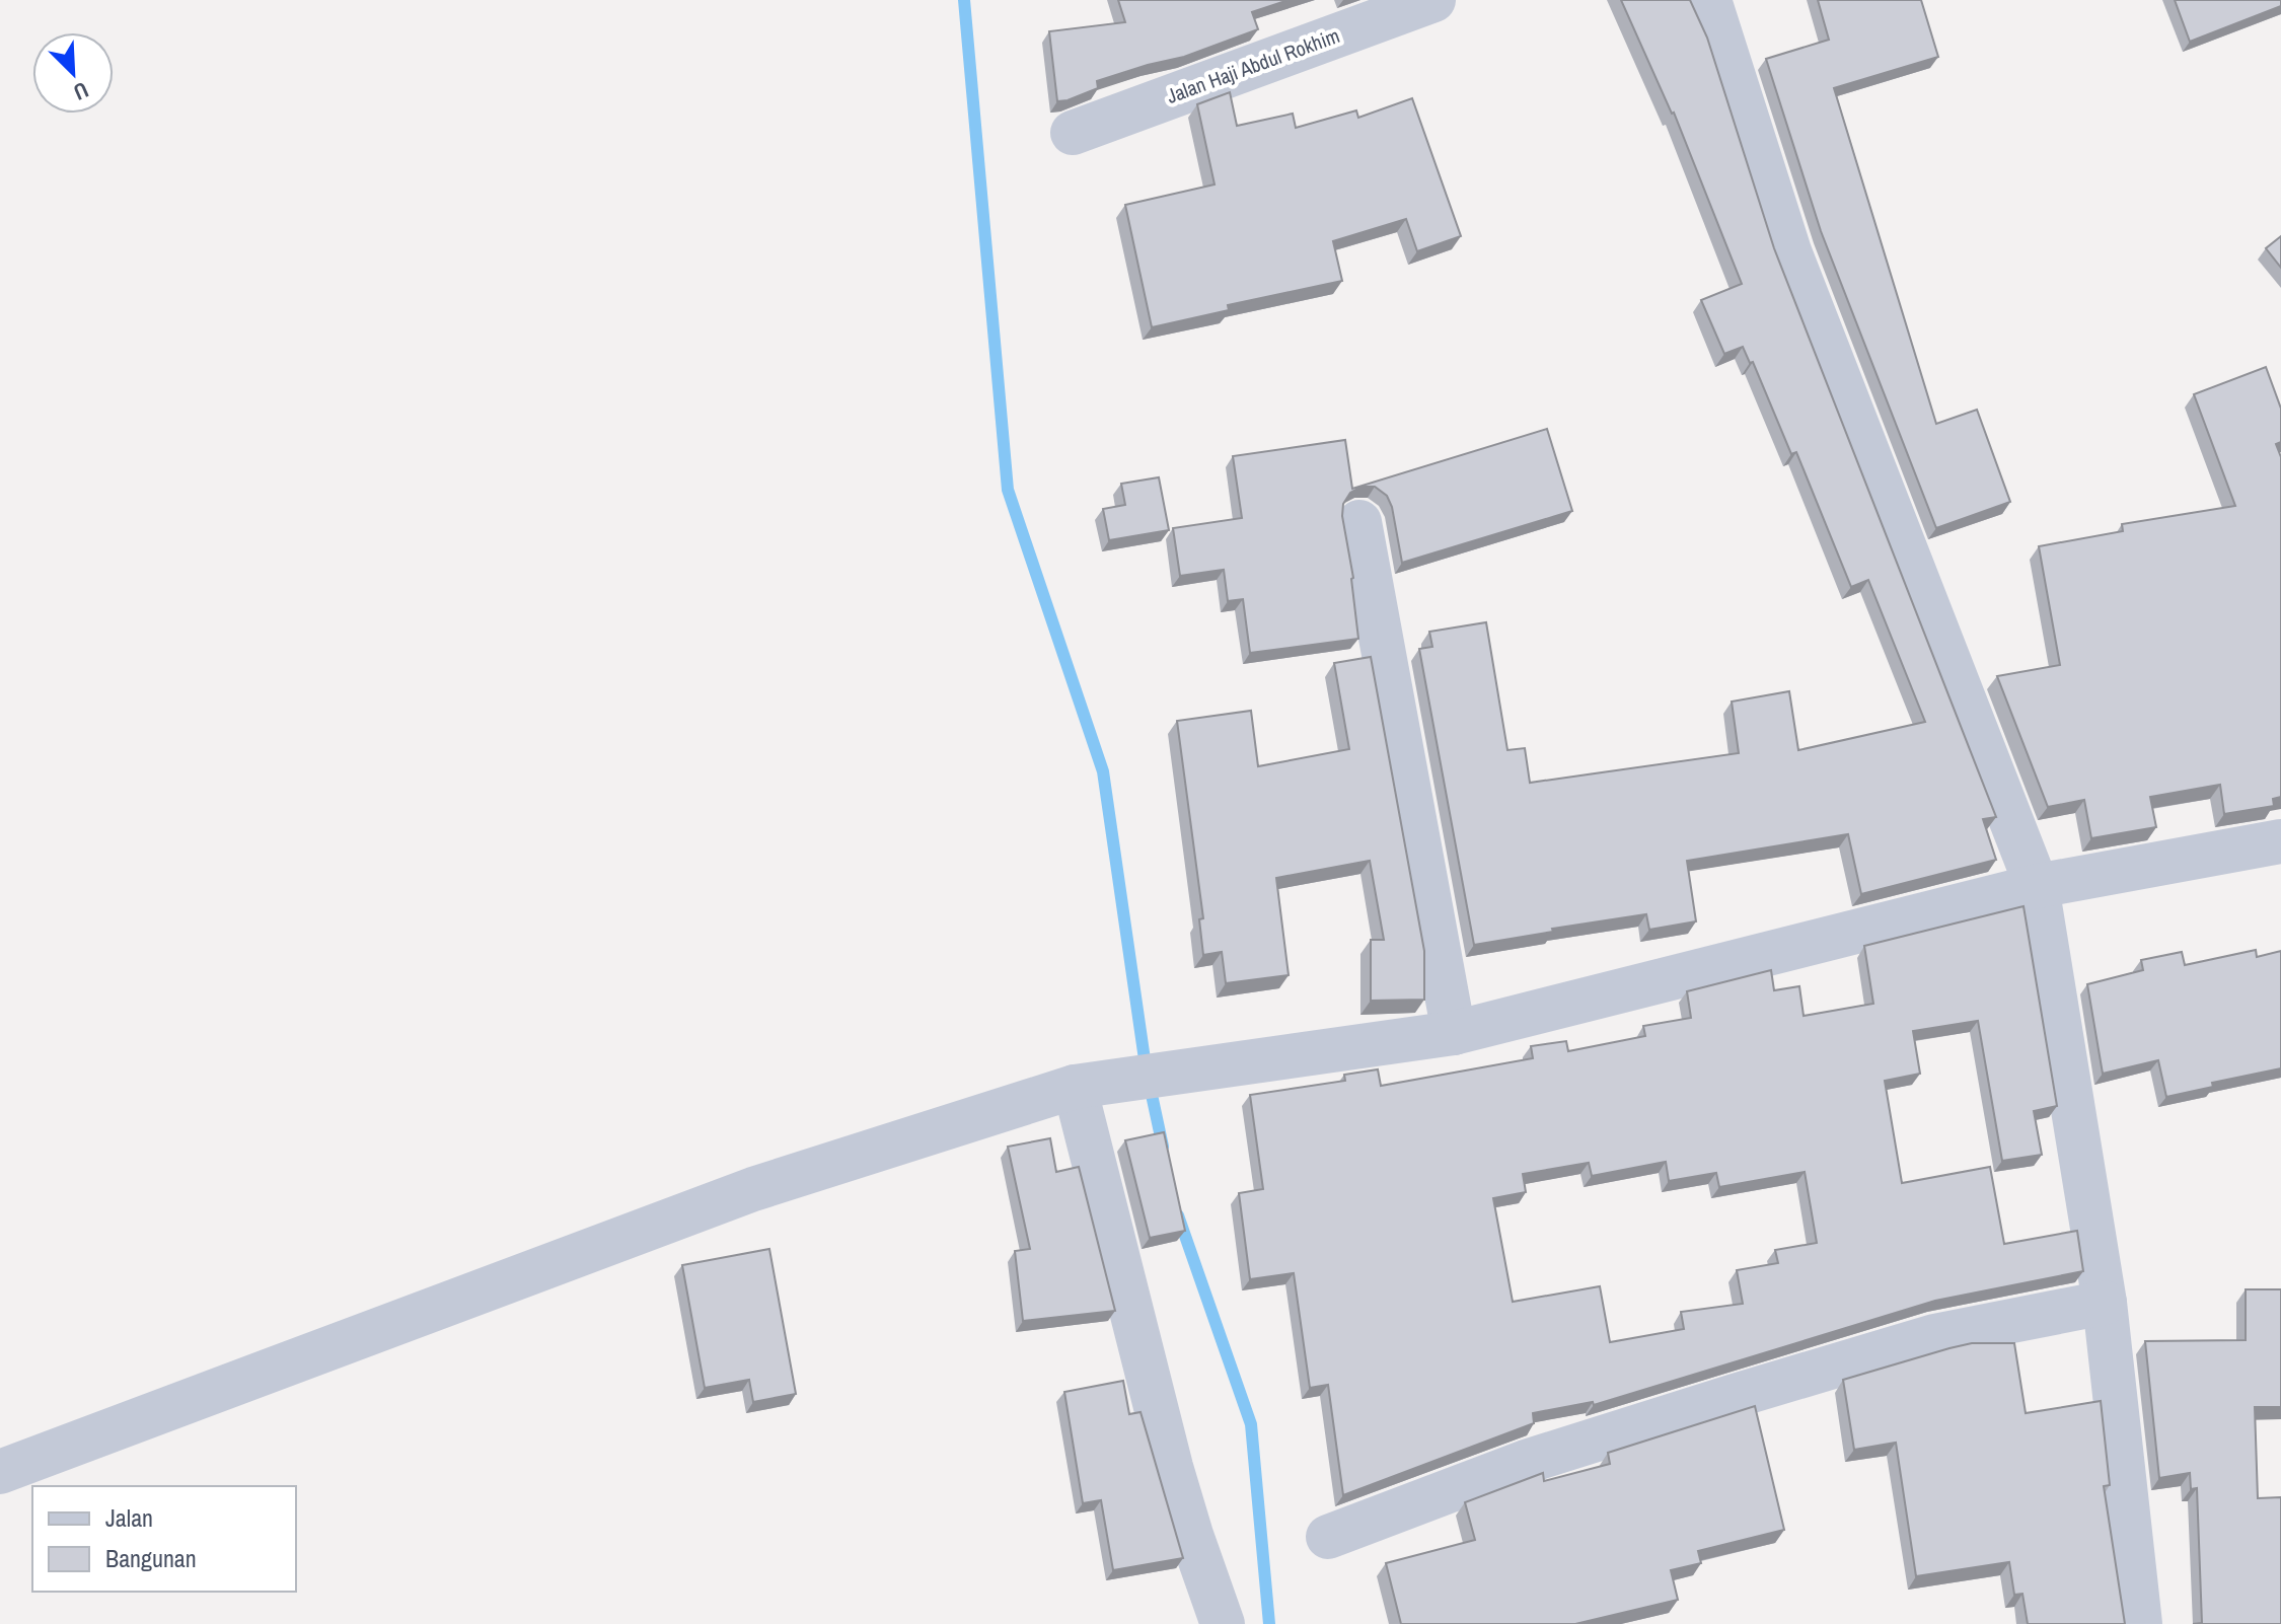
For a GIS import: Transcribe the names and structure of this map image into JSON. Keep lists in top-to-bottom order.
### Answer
{
  "streets": {
    "street": ["Jalan Haji Abdul Rokhim"]
  },
  "legend": ["Jalan", "Bangunan"],
  "north": "bottom right"
}
